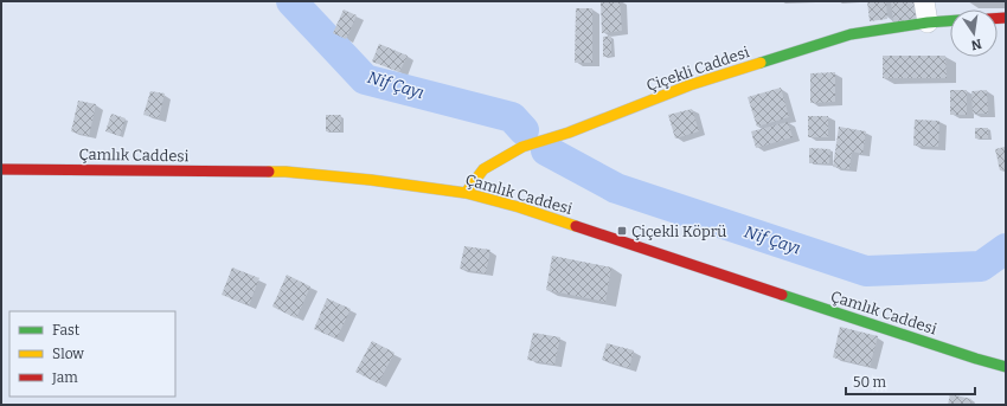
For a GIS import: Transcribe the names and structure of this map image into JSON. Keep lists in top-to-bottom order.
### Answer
{
  "streets": {
    "street": ["Çiçekli Caddesi", "Çamlık Caddesi"]
  },
  "crossings": [
    ["Çiçekli Caddesi", "Çamlık Caddesi"]
  ],
  "water": ["Nif Çayı"],
  "places": {
    "transit": ["Çiçekli Köprü"]
  },
  "legend": ["Fast", "Slow", "Jam"],
  "scale_bar": "50 m",
  "north": "bottom"
}
